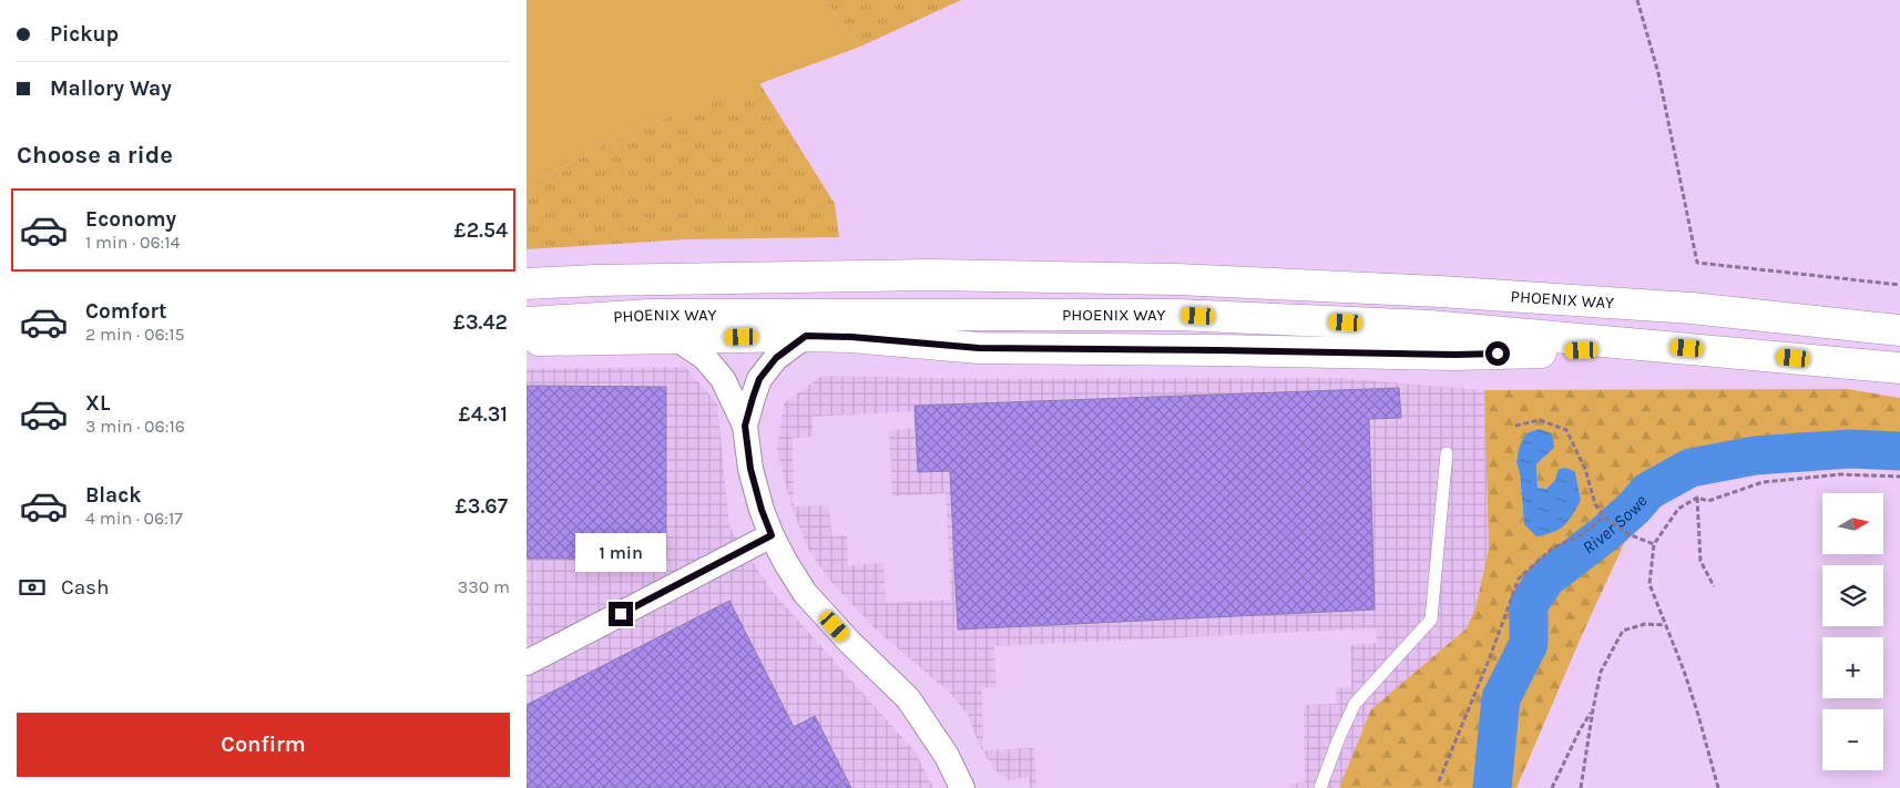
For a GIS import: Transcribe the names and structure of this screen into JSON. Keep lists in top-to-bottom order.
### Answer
{
  "streets": {
    "highway": ["PHOENIX WAY"]
  },
  "water": ["River Sowe"],
  "north": "right",
  "page": {
    "banner": ["Pickup", "Mallory Way"],
    "heading": "Choose a ride",
    "list": [
      {
        "name": "Economy",
        "note": "1 min · 06:14",
        "value": "£2.54"
      },
      {
        "name": "Comfort",
        "note": "2 min · 06:15",
        "value": "£3.42"
      },
      {
        "name": "XL",
        "note": "3 min · 06:16",
        "value": "£4.31"
      },
      {
        "name": "Black",
        "note": "4 min · 06:17",
        "value": "£3.67"
      }
    ],
    "map_buttons": ["+", "−"],
    "bubble": "1 min",
    "pay": ["Cash", "330 m"],
    "buttons": "Confirm"
  }
}
